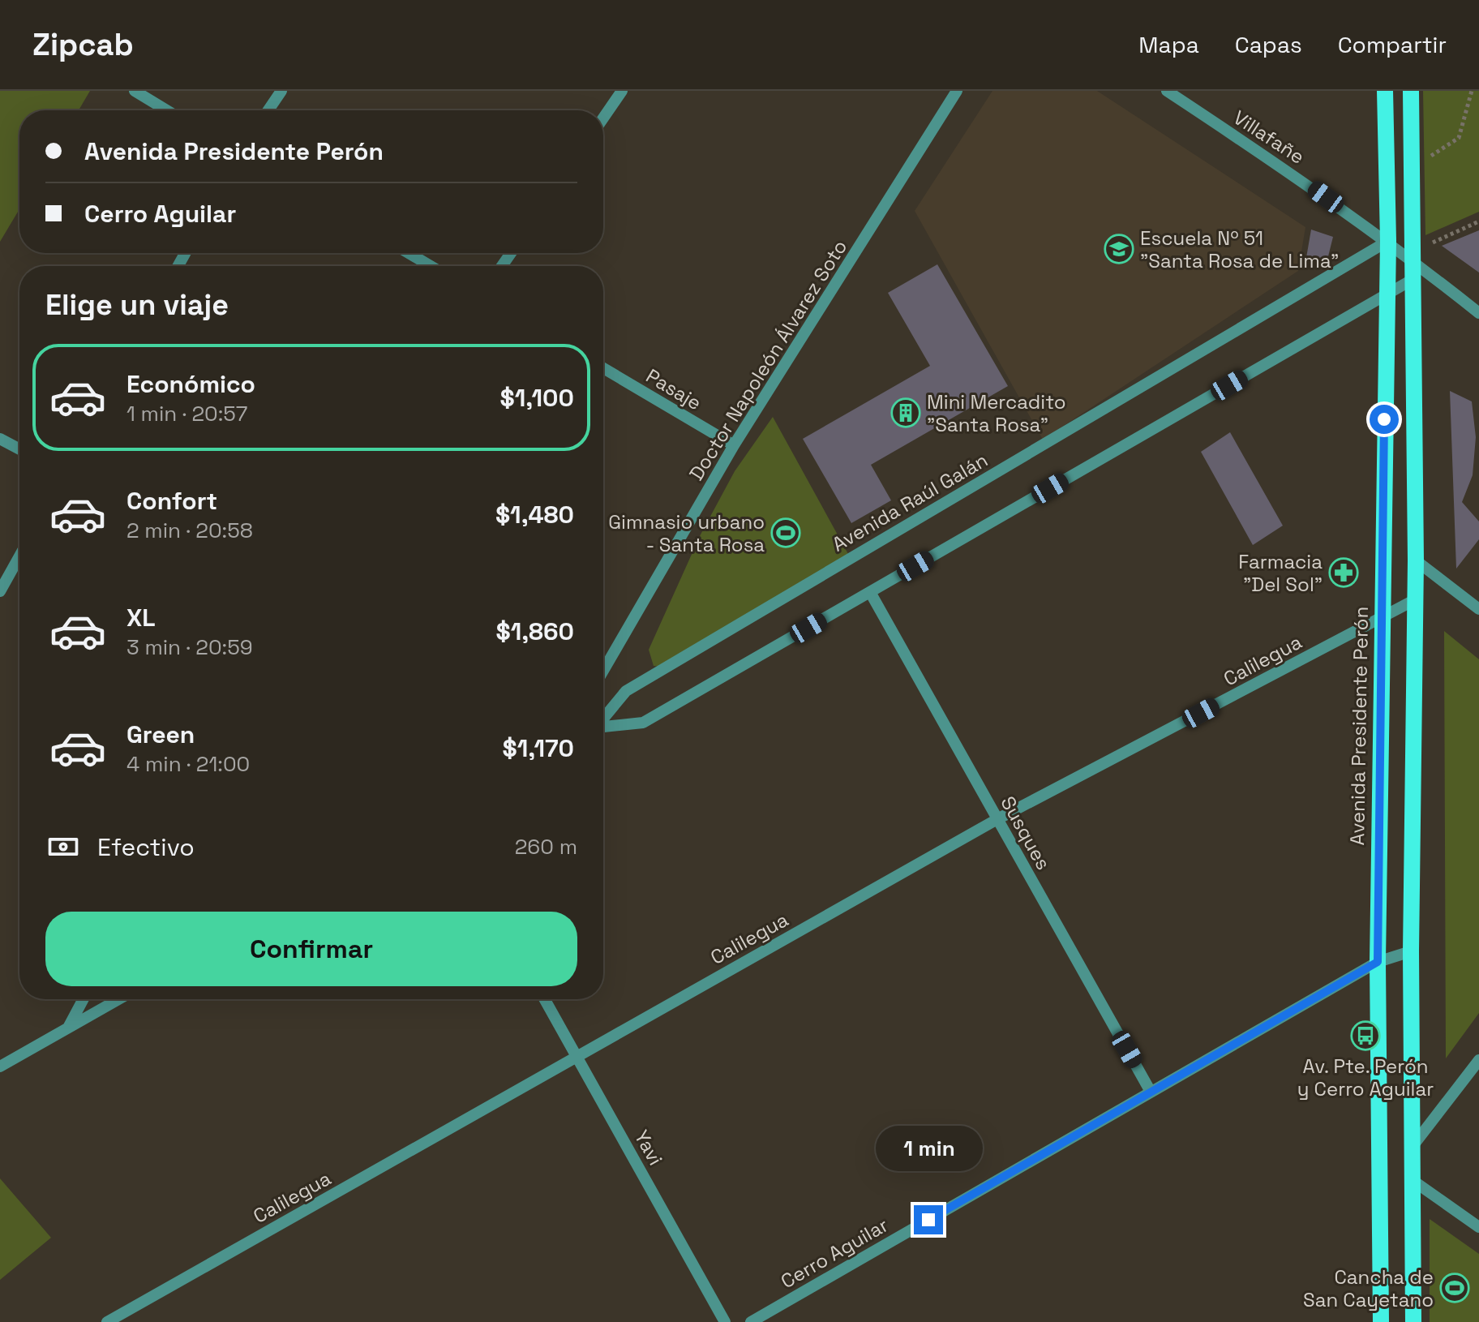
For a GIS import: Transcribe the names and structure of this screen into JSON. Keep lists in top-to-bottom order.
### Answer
{
  "streets": {
    "main road": ["Avenida Presidente Perón"],
    "street": [
      "Villafañe",
      "Doctor Napoleón Álvarez Soto",
      "Pasaje",
      "Avenida Raúl Galán",
      "Calilegua",
      "Susques",
      "Yavi",
      "Cerro Aguilar"
    ]
  },
  "crossings": [
    ["Villafañe", "Avenida Raúl Galán"],
    ["Villafañe", "Avenida Presidente Perón"],
    ["Doctor Napoleón Álvarez Soto", "Pasaje"],
    ["Avenida Raúl Galán", "Avenida Presidente Perón"],
    ["Avenida Raúl Galán", "Susques"],
    ["Calilegua", "Avenida Presidente Perón"],
    ["Calilegua", "Susques"],
    ["Calilegua", "Yavi"],
    ["Avenida Presidente Perón", "Cerro Aguilar"],
    ["Susques", "Cerro Aguilar"]
  ],
  "places": {
    "school or university": ["Escuela Nº 51 \"Santa Rosa de Lima\""],
    "building": ["Mini Mercadito \"Santa Rosa\""],
    "sports": ["Gimnasio urbano - Santa Rosa", "Cancha de San Cayetano"],
    "pharmacy": ["Farmacia \"Del Sol\""],
    "bus stop": ["Av. Pte. Perón y Cerro Aguilar"]
  },
  "page": {
    "header": "Zipcab",
    "nav": ["Mapa", "Capas", "Compartir"],
    "banner": ["Avenida Presidente Perón", "Cerro Aguilar"],
    "heading": "Elige un viaje",
    "list": [
      {
        "name": "Económico",
        "note": "1 min · 20:57",
        "value": "$1,100"
      },
      {
        "name": "Confort",
        "note": "2 min · 20:58",
        "value": "$1,480"
      },
      {
        "name": "XL",
        "note": "3 min · 20:59",
        "value": "$1,860"
      },
      {
        "name": "Green",
        "note": "4 min · 21:00",
        "value": "$1,170"
      }
    ],
    "pay": ["Efectivo", "260 m"],
    "buttons": "Confirmar",
    "bubble": "1 min"
  }
}
